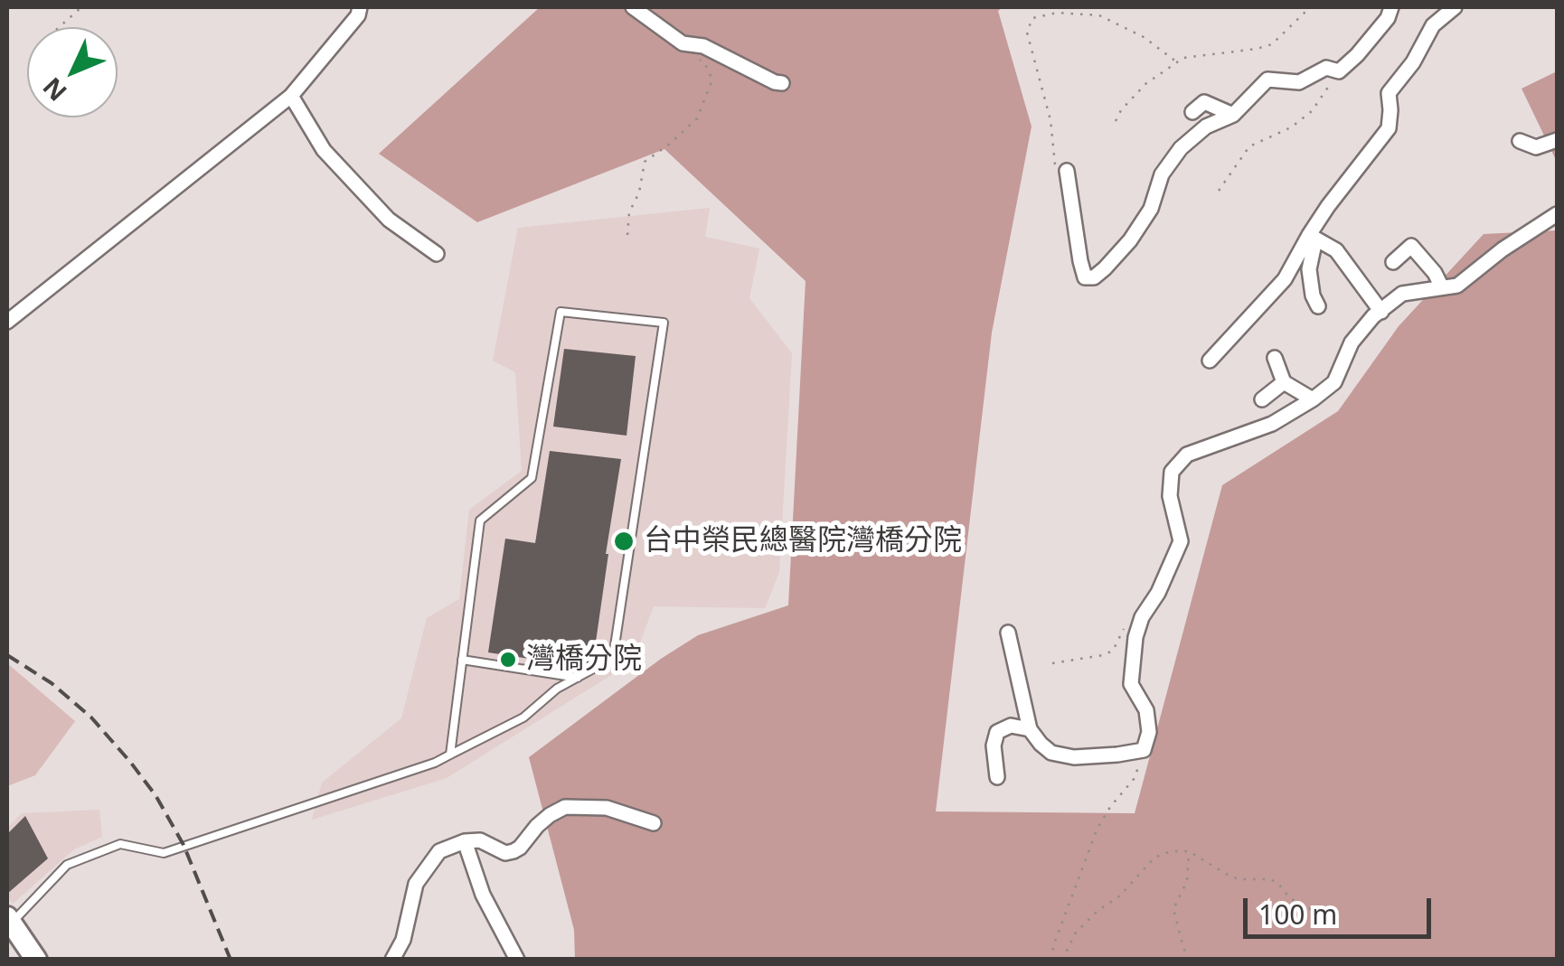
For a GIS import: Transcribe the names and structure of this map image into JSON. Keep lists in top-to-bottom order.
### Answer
{
  "places": ["台中榮民總醫院灣橋分院", "灣橋分院"],
  "scale_bar": "100 m",
  "north": "bottom left"
}
